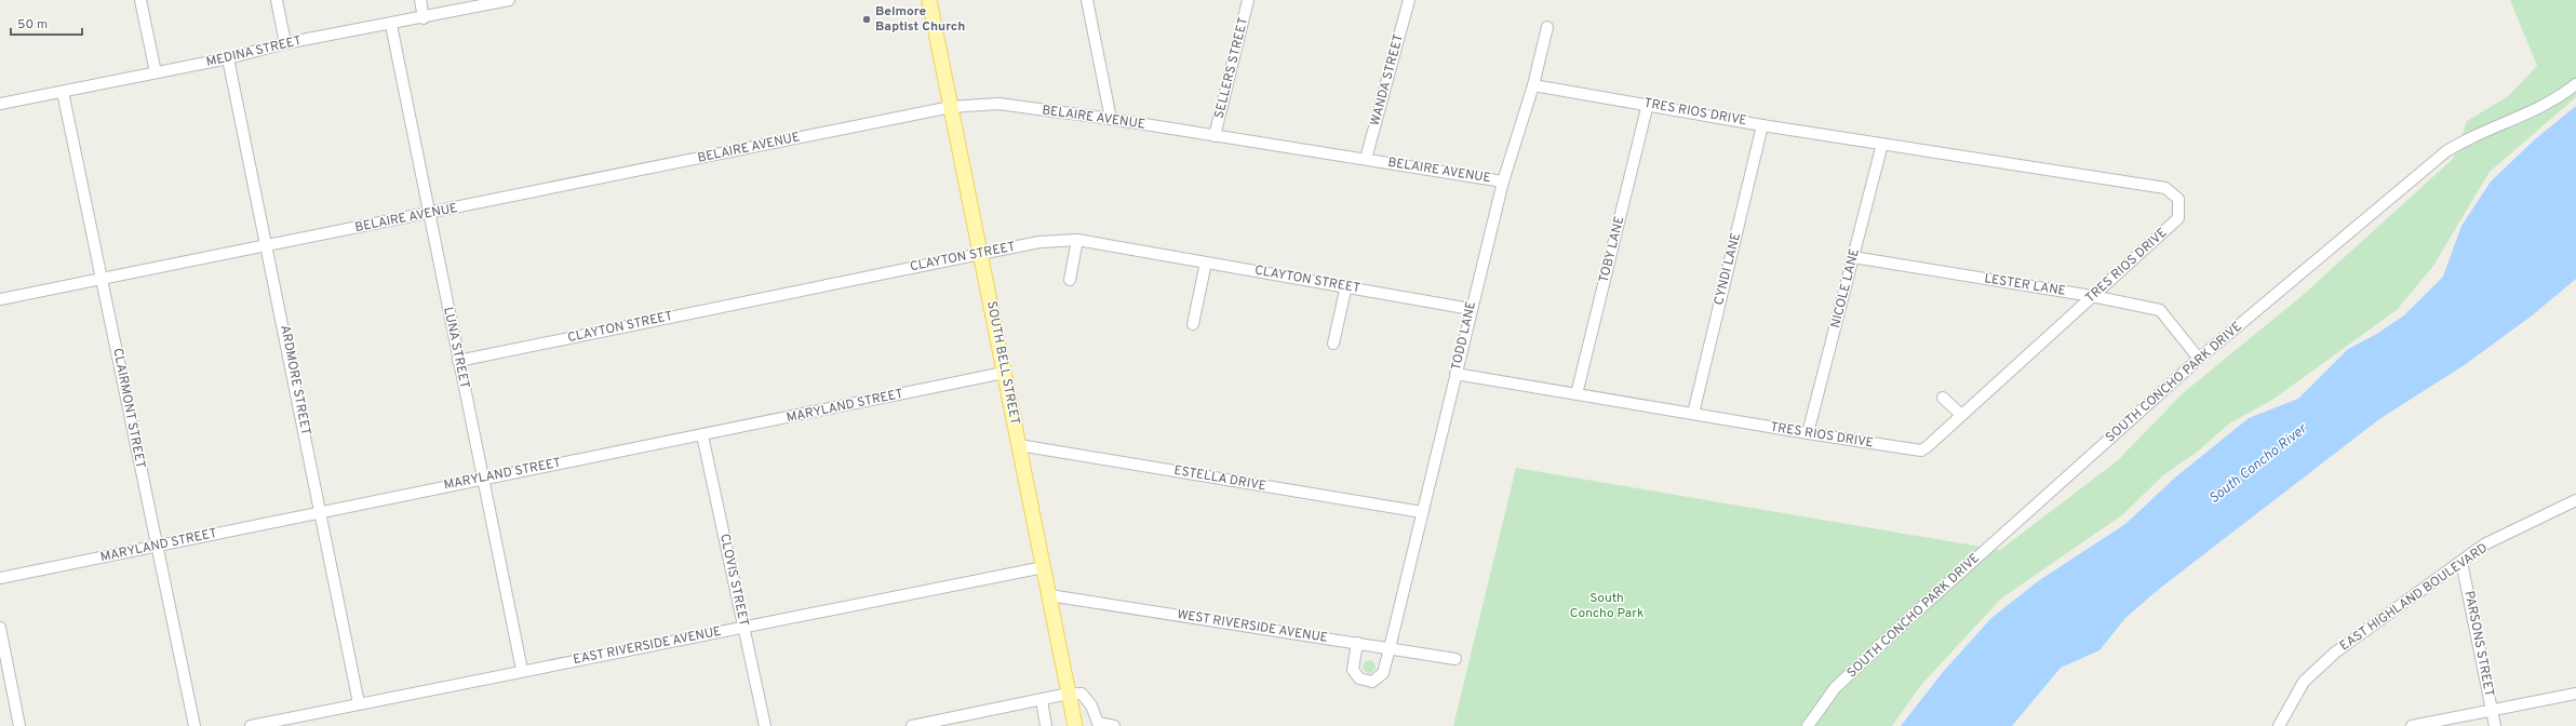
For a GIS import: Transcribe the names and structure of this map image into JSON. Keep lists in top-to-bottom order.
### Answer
{
  "streets": {
    "main road": ["SOUTH BELL STREET"],
    "street": [
      "MEDINA STREET",
      "SELLERS STREET",
      "WANDA STREET",
      "TRES RIOS DRIVE",
      "BELAIRE AVENUE",
      "TOBY LANE",
      "CLAYTON STREET",
      "CYNDI LANE",
      "LESTER LANE",
      "NICOLE LANE",
      "TODD LANE",
      "LUNA STREET",
      "ARDMORE STREET",
      "SOUTH CONCHO PARK DRIVE",
      "MARYLAND STREET",
      "CLAIRMONT STREET",
      "ESTELLA DRIVE",
      "CLOVIS STREET",
      "EAST HIGHLAND BOULEVARD",
      "WEST RIVERSIDE AVENUE",
      "PARSONS STREET",
      "EAST RIVERSIDE AVENUE"
    ]
  },
  "crossings": [
    ["MEDINA STREET", "LUNA STREET"],
    ["MEDINA STREET", "ARDMORE STREET"],
    ["MEDINA STREET", "CLAIRMONT STREET"],
    ["SELLERS STREET", "BELAIRE AVENUE"],
    ["WANDA STREET", "BELAIRE AVENUE"],
    ["TRES RIOS DRIVE", "TOBY LANE"],
    ["TRES RIOS DRIVE", "CYNDI LANE"],
    ["TRES RIOS DRIVE", "LESTER LANE"],
    ["TRES RIOS DRIVE", "NICOLE LANE"],
    ["TRES RIOS DRIVE", "TODD LANE"],
    ["BELAIRE AVENUE", "TODD LANE"],
    ["BELAIRE AVENUE", "LUNA STREET"],
    ["BELAIRE AVENUE", "SOUTH BELL STREET"],
    ["BELAIRE AVENUE", "ARDMORE STREET"],
    ["BELAIRE AVENUE", "CLAIRMONT STREET"],
    ["CLAYTON STREET", "TODD LANE"],
    ["CLAYTON STREET", "LUNA STREET"],
    ["CLAYTON STREET", "SOUTH BELL STREET"],
    ["LESTER LANE", "NICOLE LANE"],
    ["LESTER LANE", "SOUTH CONCHO PARK DRIVE"],
    ["TODD LANE", "ESTELLA DRIVE"],
    ["TODD LANE", "WEST RIVERSIDE AVENUE"],
    ["LUNA STREET", "MARYLAND STREET"],
    ["LUNA STREET", "EAST RIVERSIDE AVENUE"],
    ["SOUTH BELL STREET", "MARYLAND STREET"],
    ["SOUTH BELL STREET", "ESTELLA DRIVE"],
    ["SOUTH BELL STREET", "WEST RIVERSIDE AVENUE"],
    ["SOUTH BELL STREET", "EAST RIVERSIDE AVENUE"],
    ["ARDMORE STREET", "MARYLAND STREET"],
    ["ARDMORE STREET", "EAST RIVERSIDE AVENUE"],
    ["MARYLAND STREET", "CLAIRMONT STREET"],
    ["MARYLAND STREET", "CLOVIS STREET"],
    ["CLOVIS STREET", "EAST RIVERSIDE AVENUE"],
    ["EAST HIGHLAND BOULEVARD", "PARSONS STREET"]
  ],
  "water": ["South Concho River"],
  "parks": ["South Concho Park"],
  "places": ["Belmore Baptist Church"],
  "scale_bar": "50 m"
}
